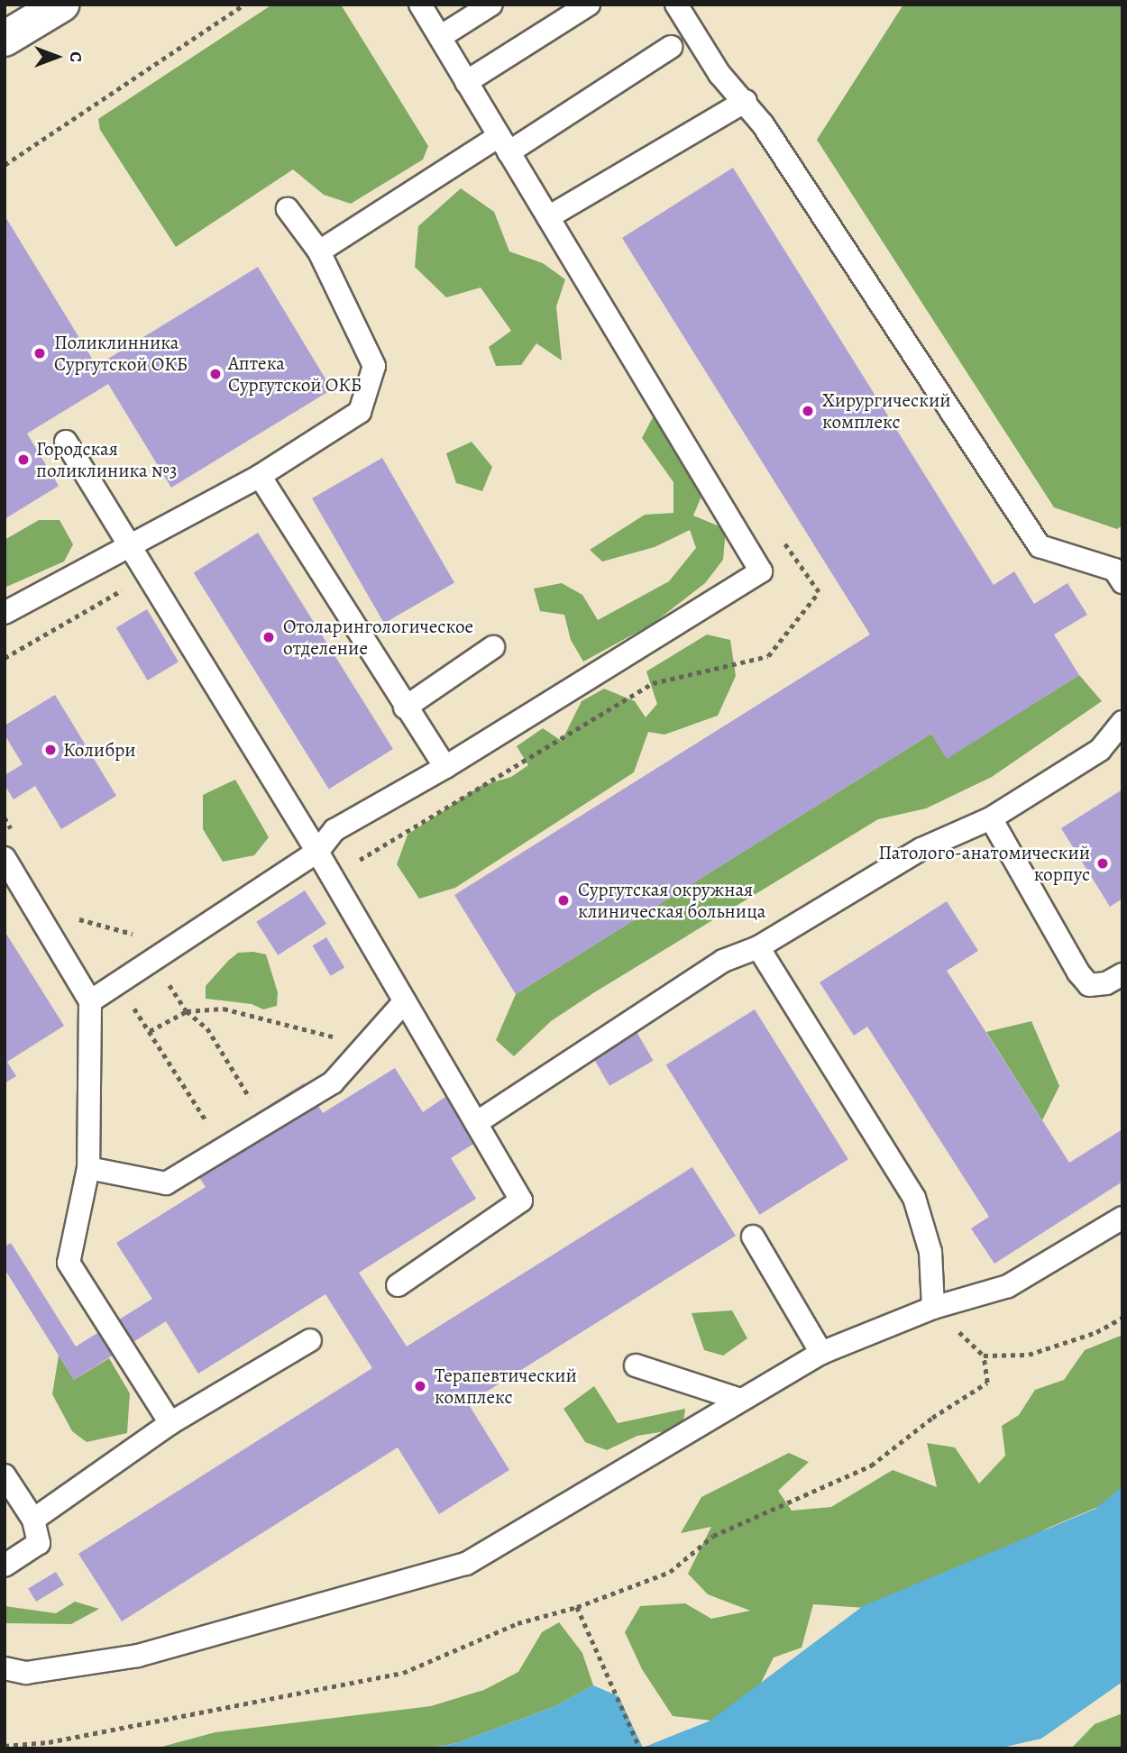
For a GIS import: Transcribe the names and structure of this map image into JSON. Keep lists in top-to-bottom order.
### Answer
{
  "places": [
    "Поликлинника Сургутской ОКБ",
    "Аптека Сургутской ОКБ",
    "Хирургический комплекс",
    "Городская поликлиника №3",
    "Отоларингологическое отделение",
    "Колибри",
    "Патолого-анатомический корпус",
    "Сургутская окружная клиническая больница",
    "Терапевтический комплекс"
  ],
  "north": "right"
}
